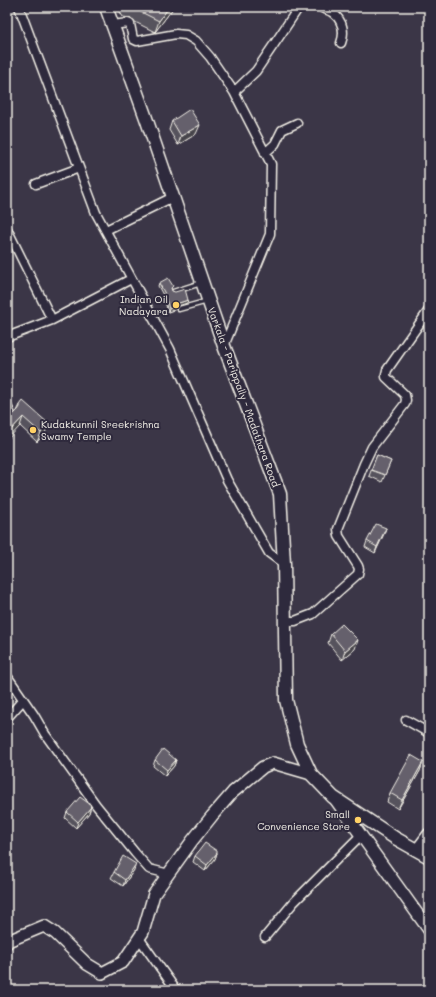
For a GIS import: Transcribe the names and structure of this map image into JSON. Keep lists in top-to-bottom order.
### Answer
{
  "streets": {
    "main road": ["Varkala - Parippally - Madathara Road"]
  },
  "places": ["Indian Oil Nadayara", "Kudakkunnil Sreekrishna Swamy Temple", "Small Convenience Store"]
}
